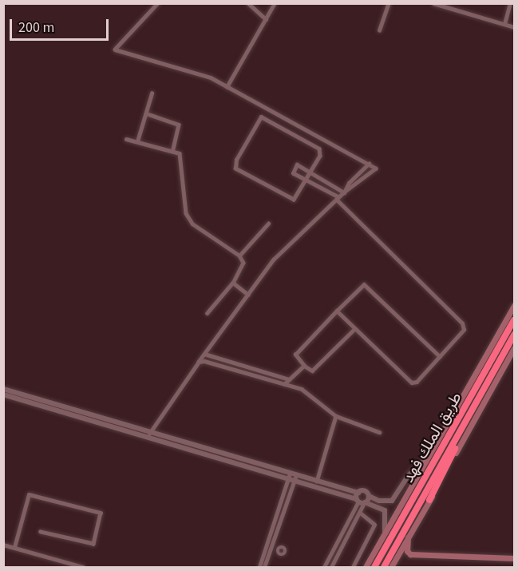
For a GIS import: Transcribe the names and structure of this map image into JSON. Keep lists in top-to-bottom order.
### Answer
{
  "streets": {
    "highway": ["طريق الملك فهد"]
  },
  "scale_bar": "200 m"
}
